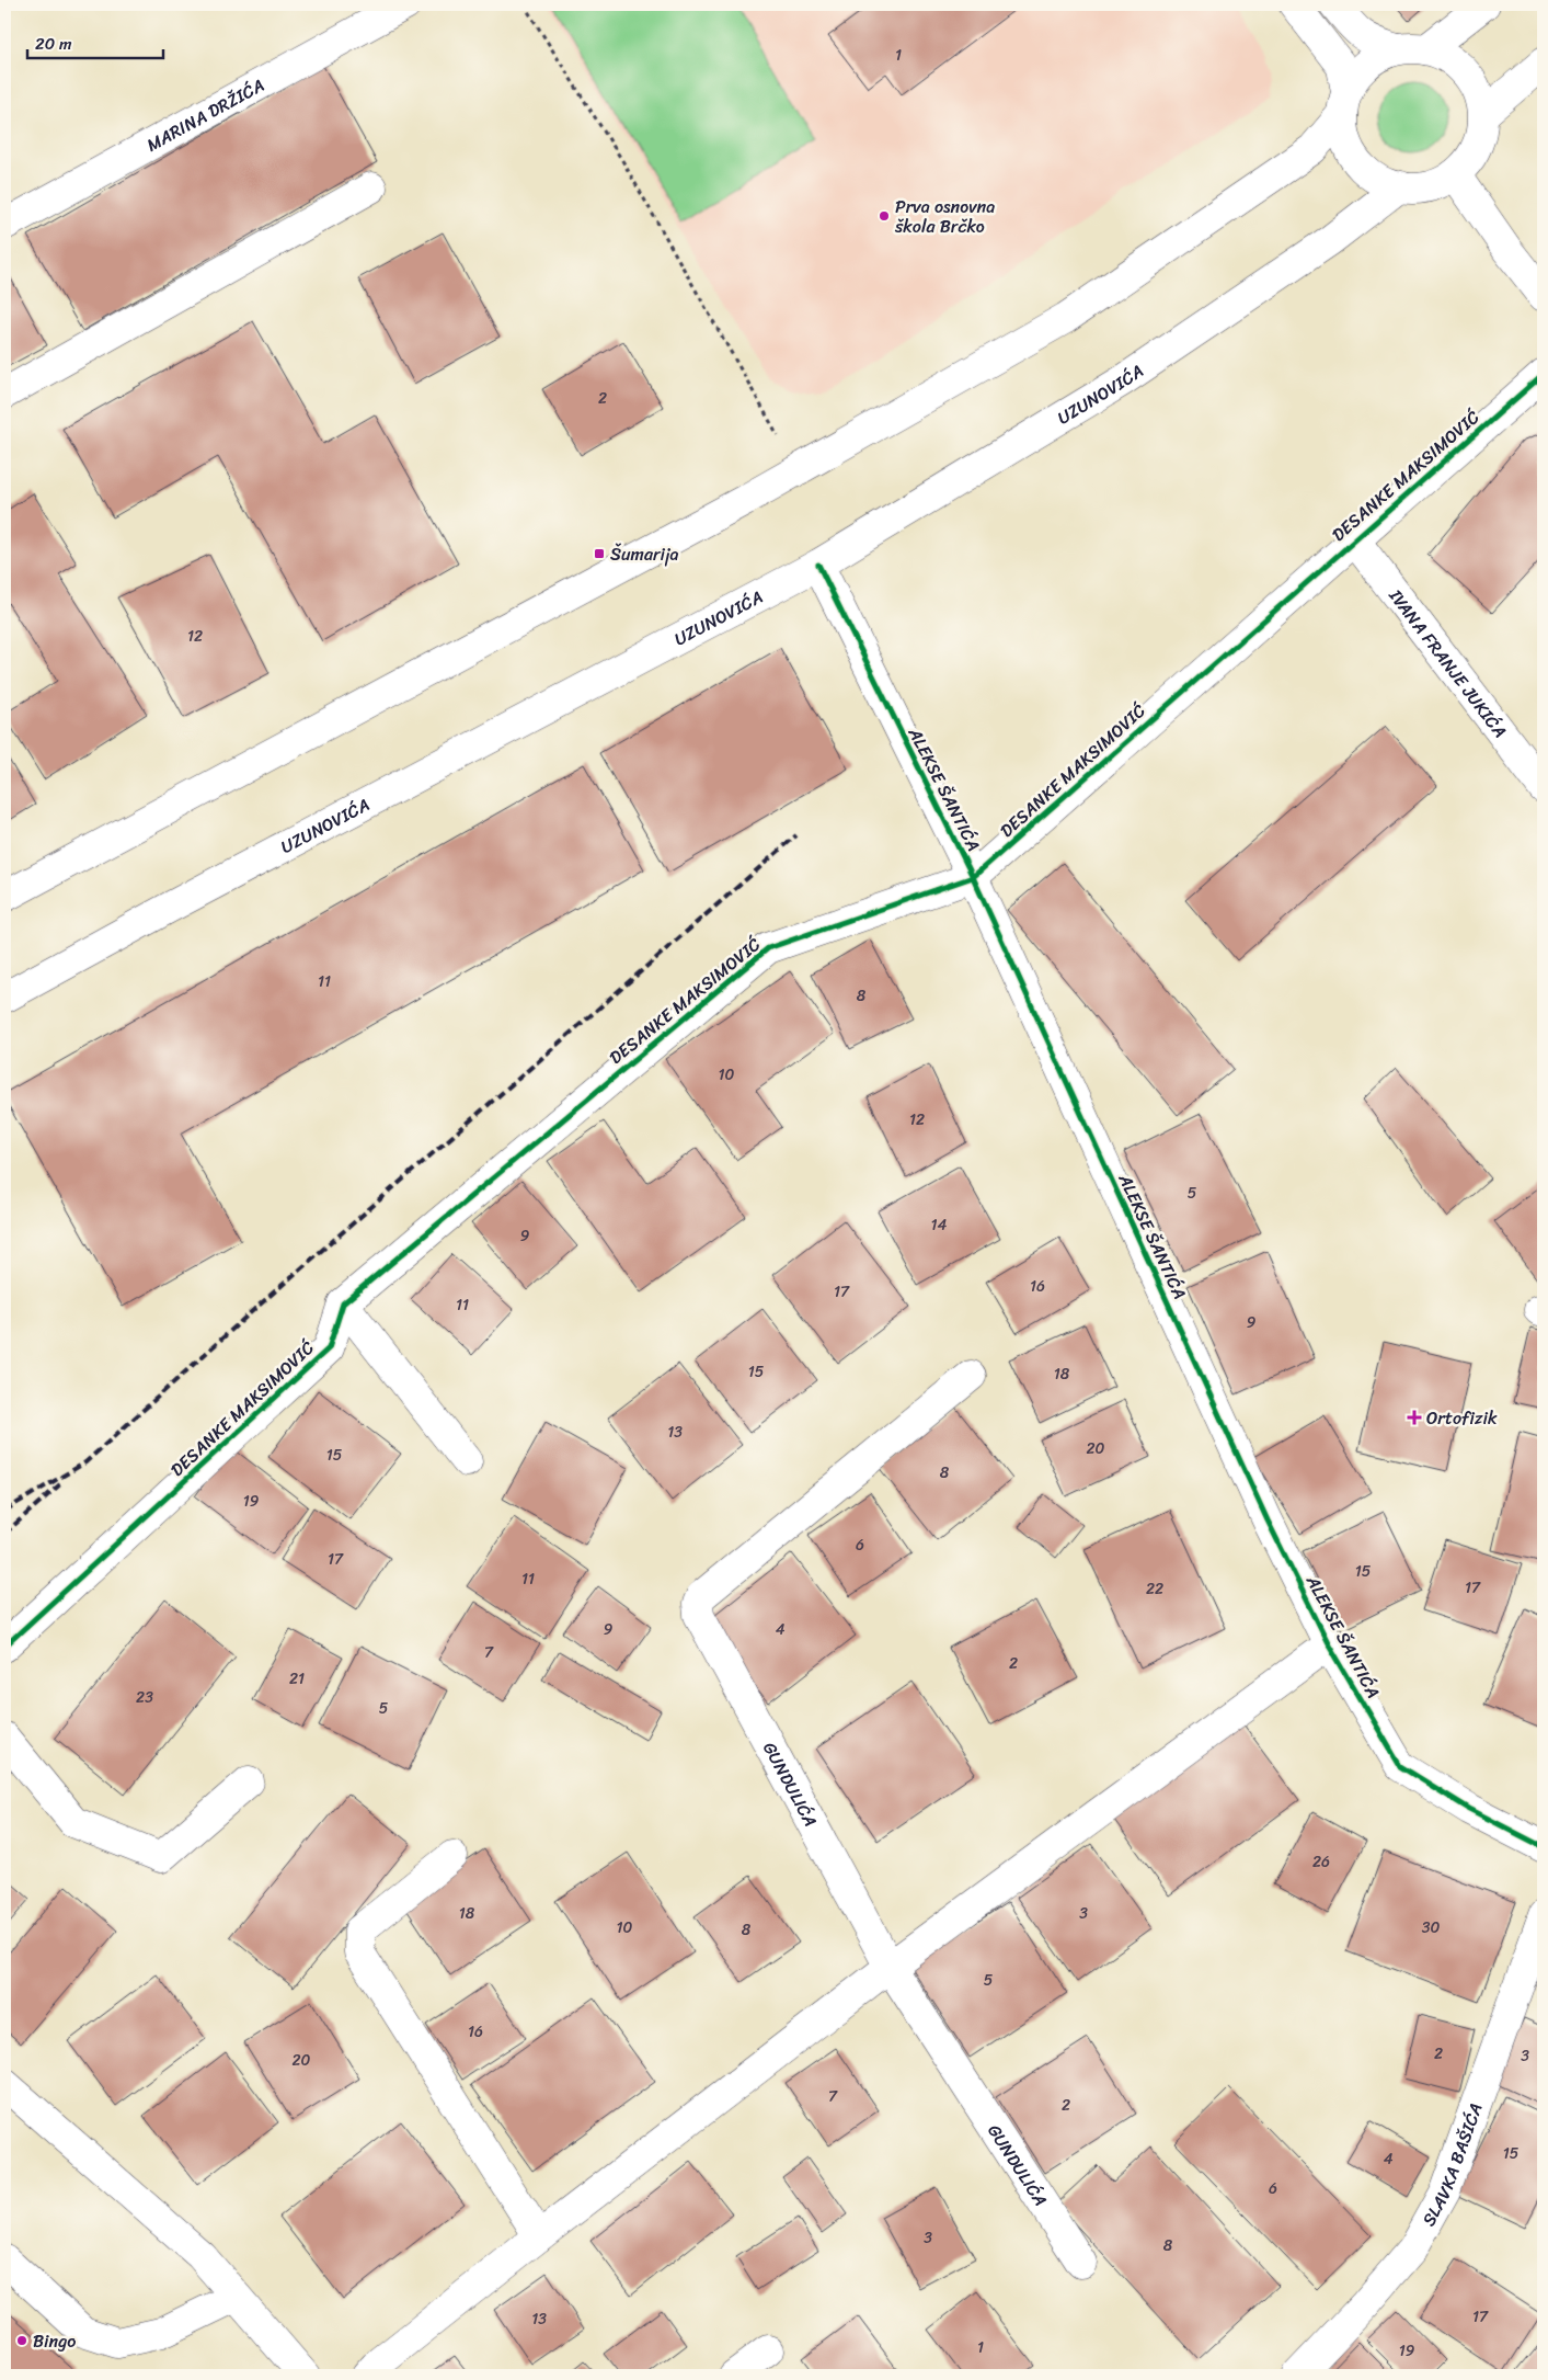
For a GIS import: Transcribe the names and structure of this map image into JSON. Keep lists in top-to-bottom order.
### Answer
{
  "streets": {
    "street": [
      "MARINA DRŽIĆA",
      "UZUNOVIĆA",
      "DESANKE MAKSIMOVIĆ",
      "IVANA FRANJE JUKIĆA",
      "ALEKSE ŠANTIĆA",
      "GUNDULIĆA",
      "SLAVKA BAŠIĆA"
    ]
  },
  "crossings": [
    ["UZUNOVIĆA", "ALEKSE ŠANTIĆA"],
    ["DESANKE MAKSIMOVIĆ", "IVANA FRANJE JUKIĆA"],
    ["DESANKE MAKSIMOVIĆ", "ALEKSE ŠANTIĆA"]
  ],
  "places": {
    "other": ["Prva osnovna škola Brčko", "Bingo"],
    "transit": ["Šumarija"],
    "health": ["Ortofizik"]
  },
  "house_numbers": [
    "1",
    "2",
    "12",
    "11",
    "8",
    "10",
    "12",
    "5",
    "14",
    "9",
    "16",
    "17",
    "11",
    "9",
    "15",
    "18",
    "13",
    "20",
    "15",
    "8",
    "19",
    "6",
    "17",
    "15",
    "11",
    "17",
    "22",
    "9",
    "4",
    "7",
    "2",
    "21",
    "23",
    "5",
    "26",
    "18",
    "3",
    "10",
    "30",
    "8",
    "5",
    "16",
    "2",
    "3",
    "20",
    "7",
    "2",
    "15",
    "4",
    "6",
    "3",
    "8",
    "17",
    "13",
    "1",
    "19"
  ],
  "scale_bar": "20 m"
}
